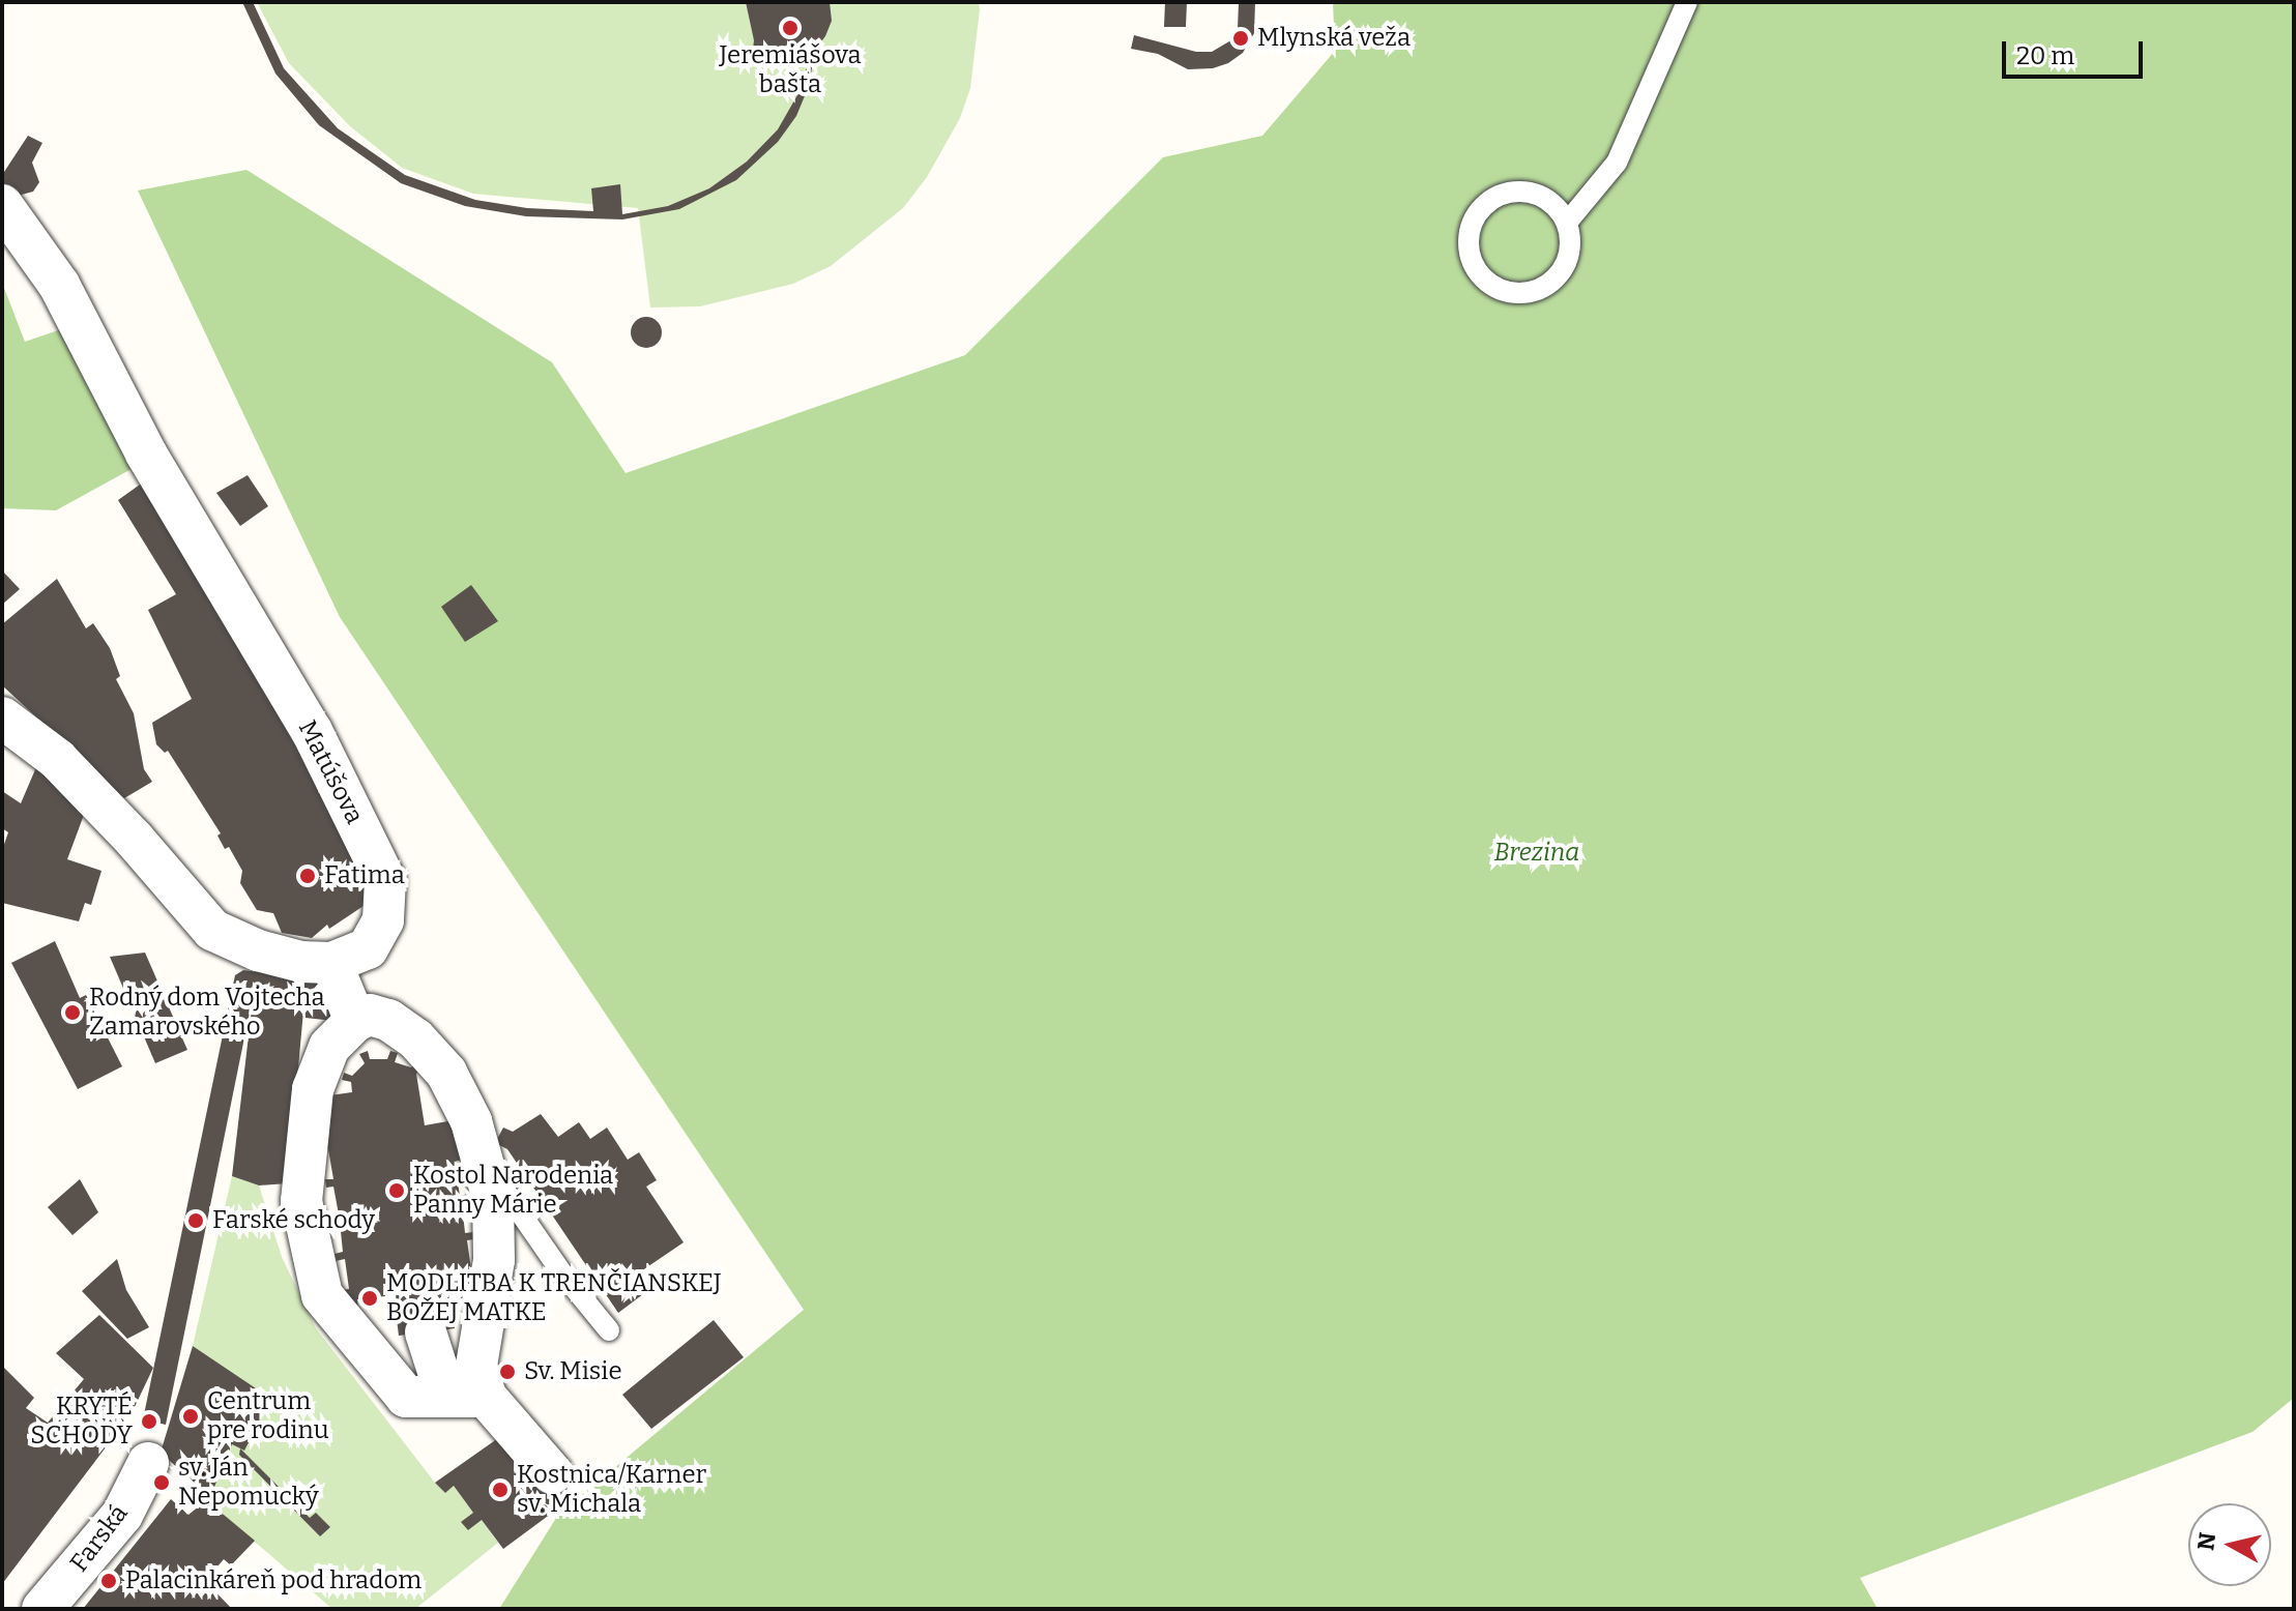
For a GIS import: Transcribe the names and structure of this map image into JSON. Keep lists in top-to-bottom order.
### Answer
{
  "streets": {
    "street": ["Matúšova", "Farská"]
  },
  "parks": ["Brezina"],
  "places": [
    "Jeremiášova bašta",
    "Mlynská veža",
    "Fatima",
    "Rodný dom Vojtecha Zamarovského",
    "Kostol Narodenia Panny Márie",
    "Farské schody",
    "MODLITBA K TRENČIANSKEJ BOŽEJ MATKE",
    "Sv. Misie",
    "Centrum pre rodinu",
    "KRYTÉ SCHODY",
    "sv. Ján Nepomucký",
    "Kostnica/Karner sv. Michala",
    "Palacinkáreň pod hradom"
  ],
  "scale_bar": "20 m",
  "north": "left"
}
